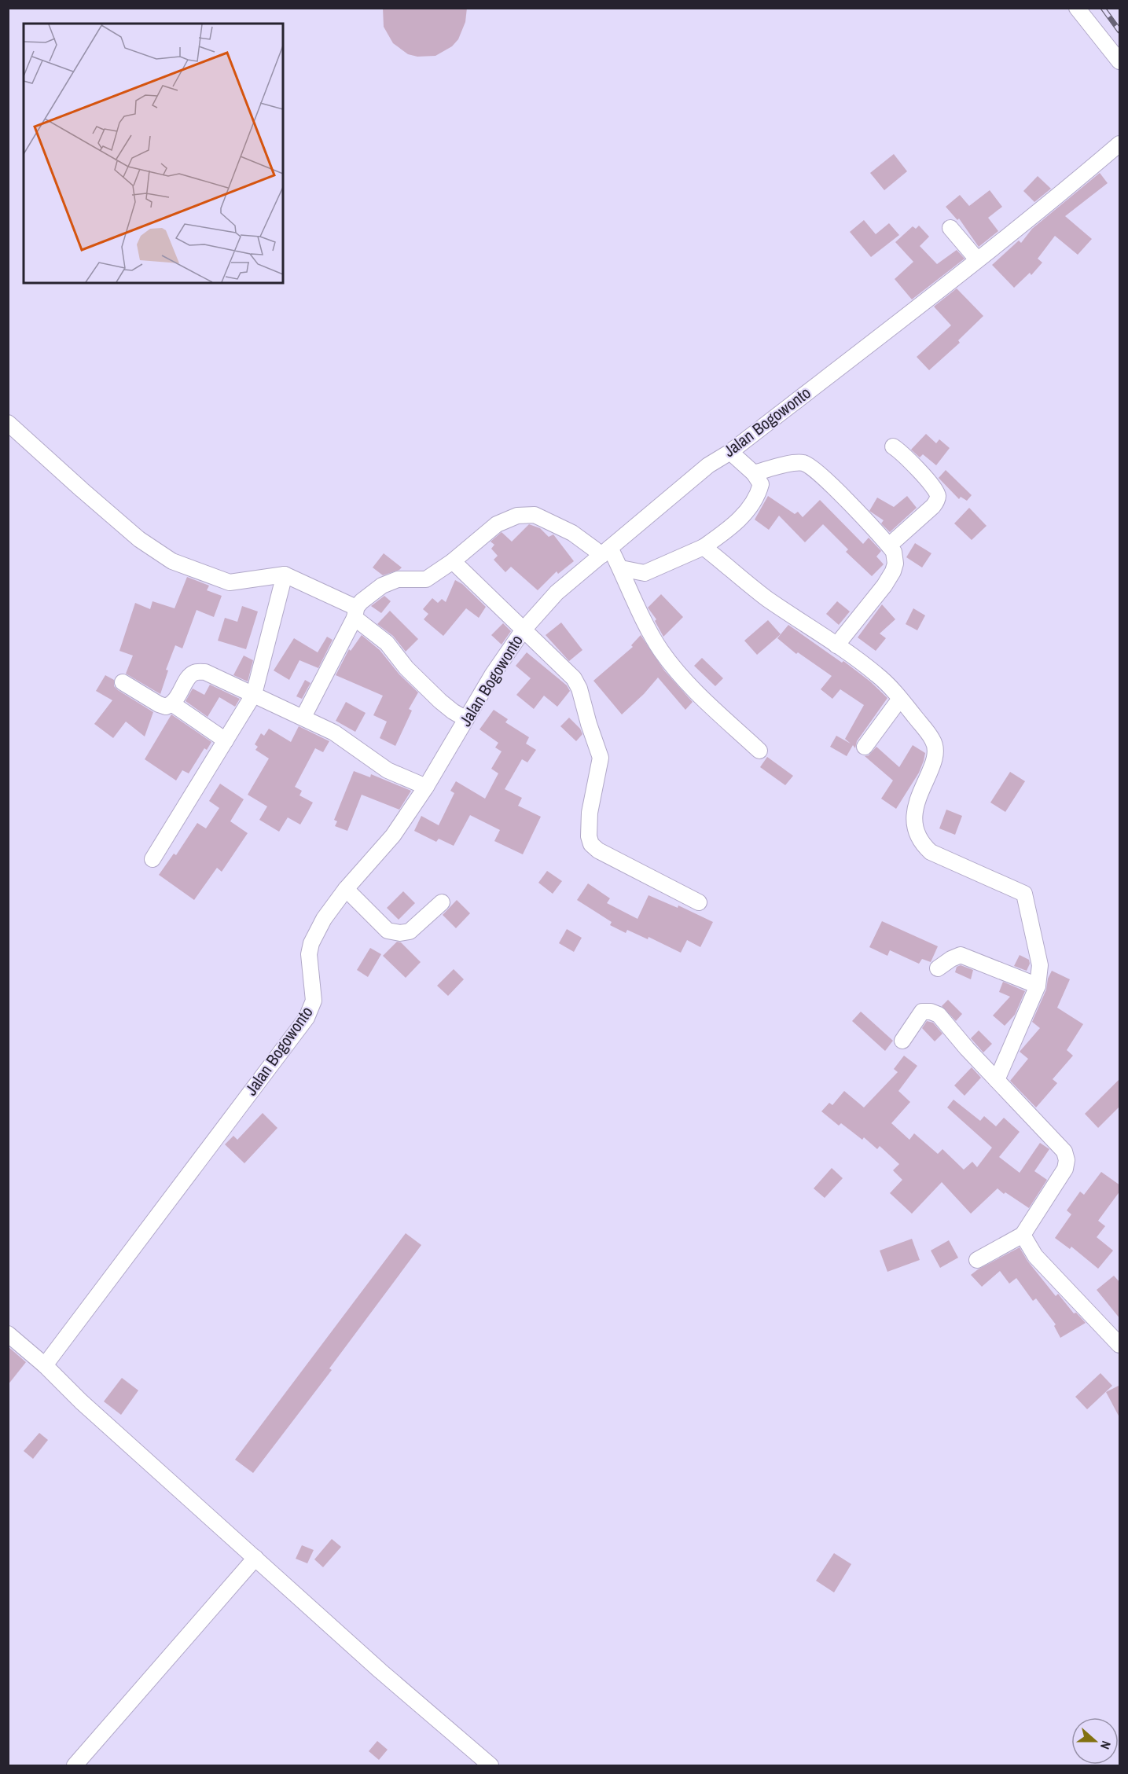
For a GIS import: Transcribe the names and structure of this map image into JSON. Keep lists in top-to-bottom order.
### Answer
{
  "streets": {
    "street": ["Jalan Bogowonto"]
  },
  "north": "right"
}
